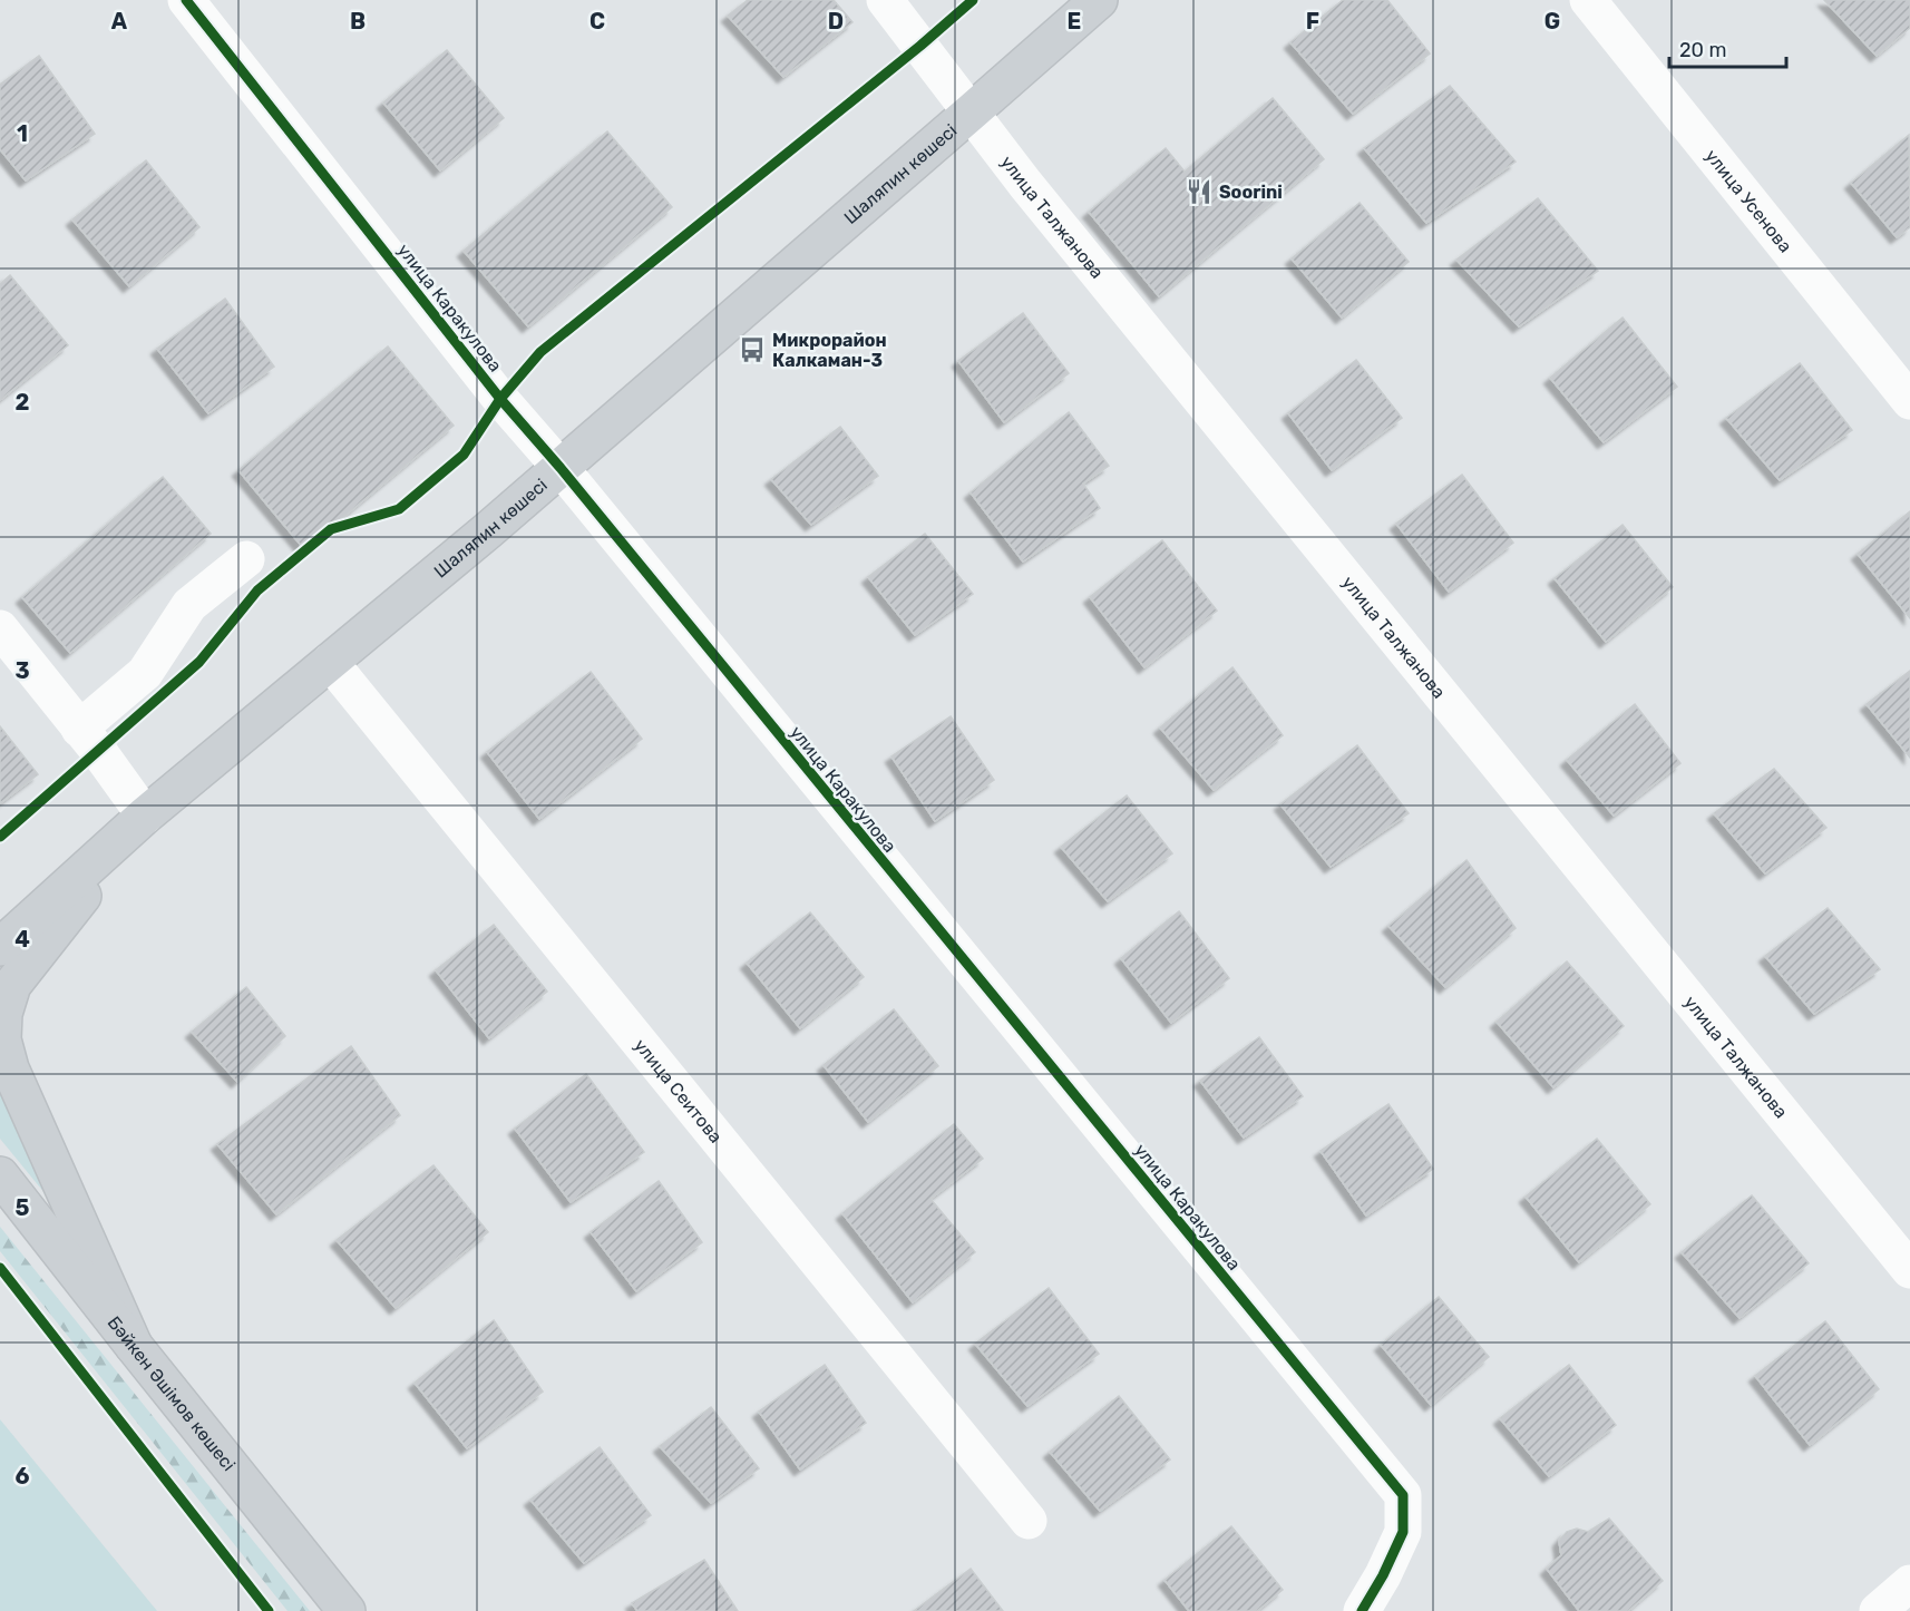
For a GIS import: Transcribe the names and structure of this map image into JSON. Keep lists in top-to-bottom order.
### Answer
{
  "streets": {
    "main road": ["Шаляпин көшесі", "Бәйкен Әшімов көшесі"],
    "street": [
      "улица Усенова",
      "улица Талжанова",
      "улица Каракулова",
      "улица Сеитова"
    ]
  },
  "crossings": [
    ["Шаляпин көшесі", "улица Талжанова"],
    ["Шаляпин көшесі", "улица Каракулова"],
    ["Шаляпин көшесі", "улица Сеитова"]
  ],
  "places": {
    "restaurant": ["Soorini"],
    "bus stop": ["Микрорайон Калкаман-3"]
  },
  "scale_bar": "20 m",
  "grid": {
    "columns": [
      "A",
      "B",
      "C",
      "D",
      "E",
      "F",
      "G"
    ],
    "rows": [
      "1",
      "2",
      "3",
      "4",
      "5",
      "6"
    ]
  }
}
